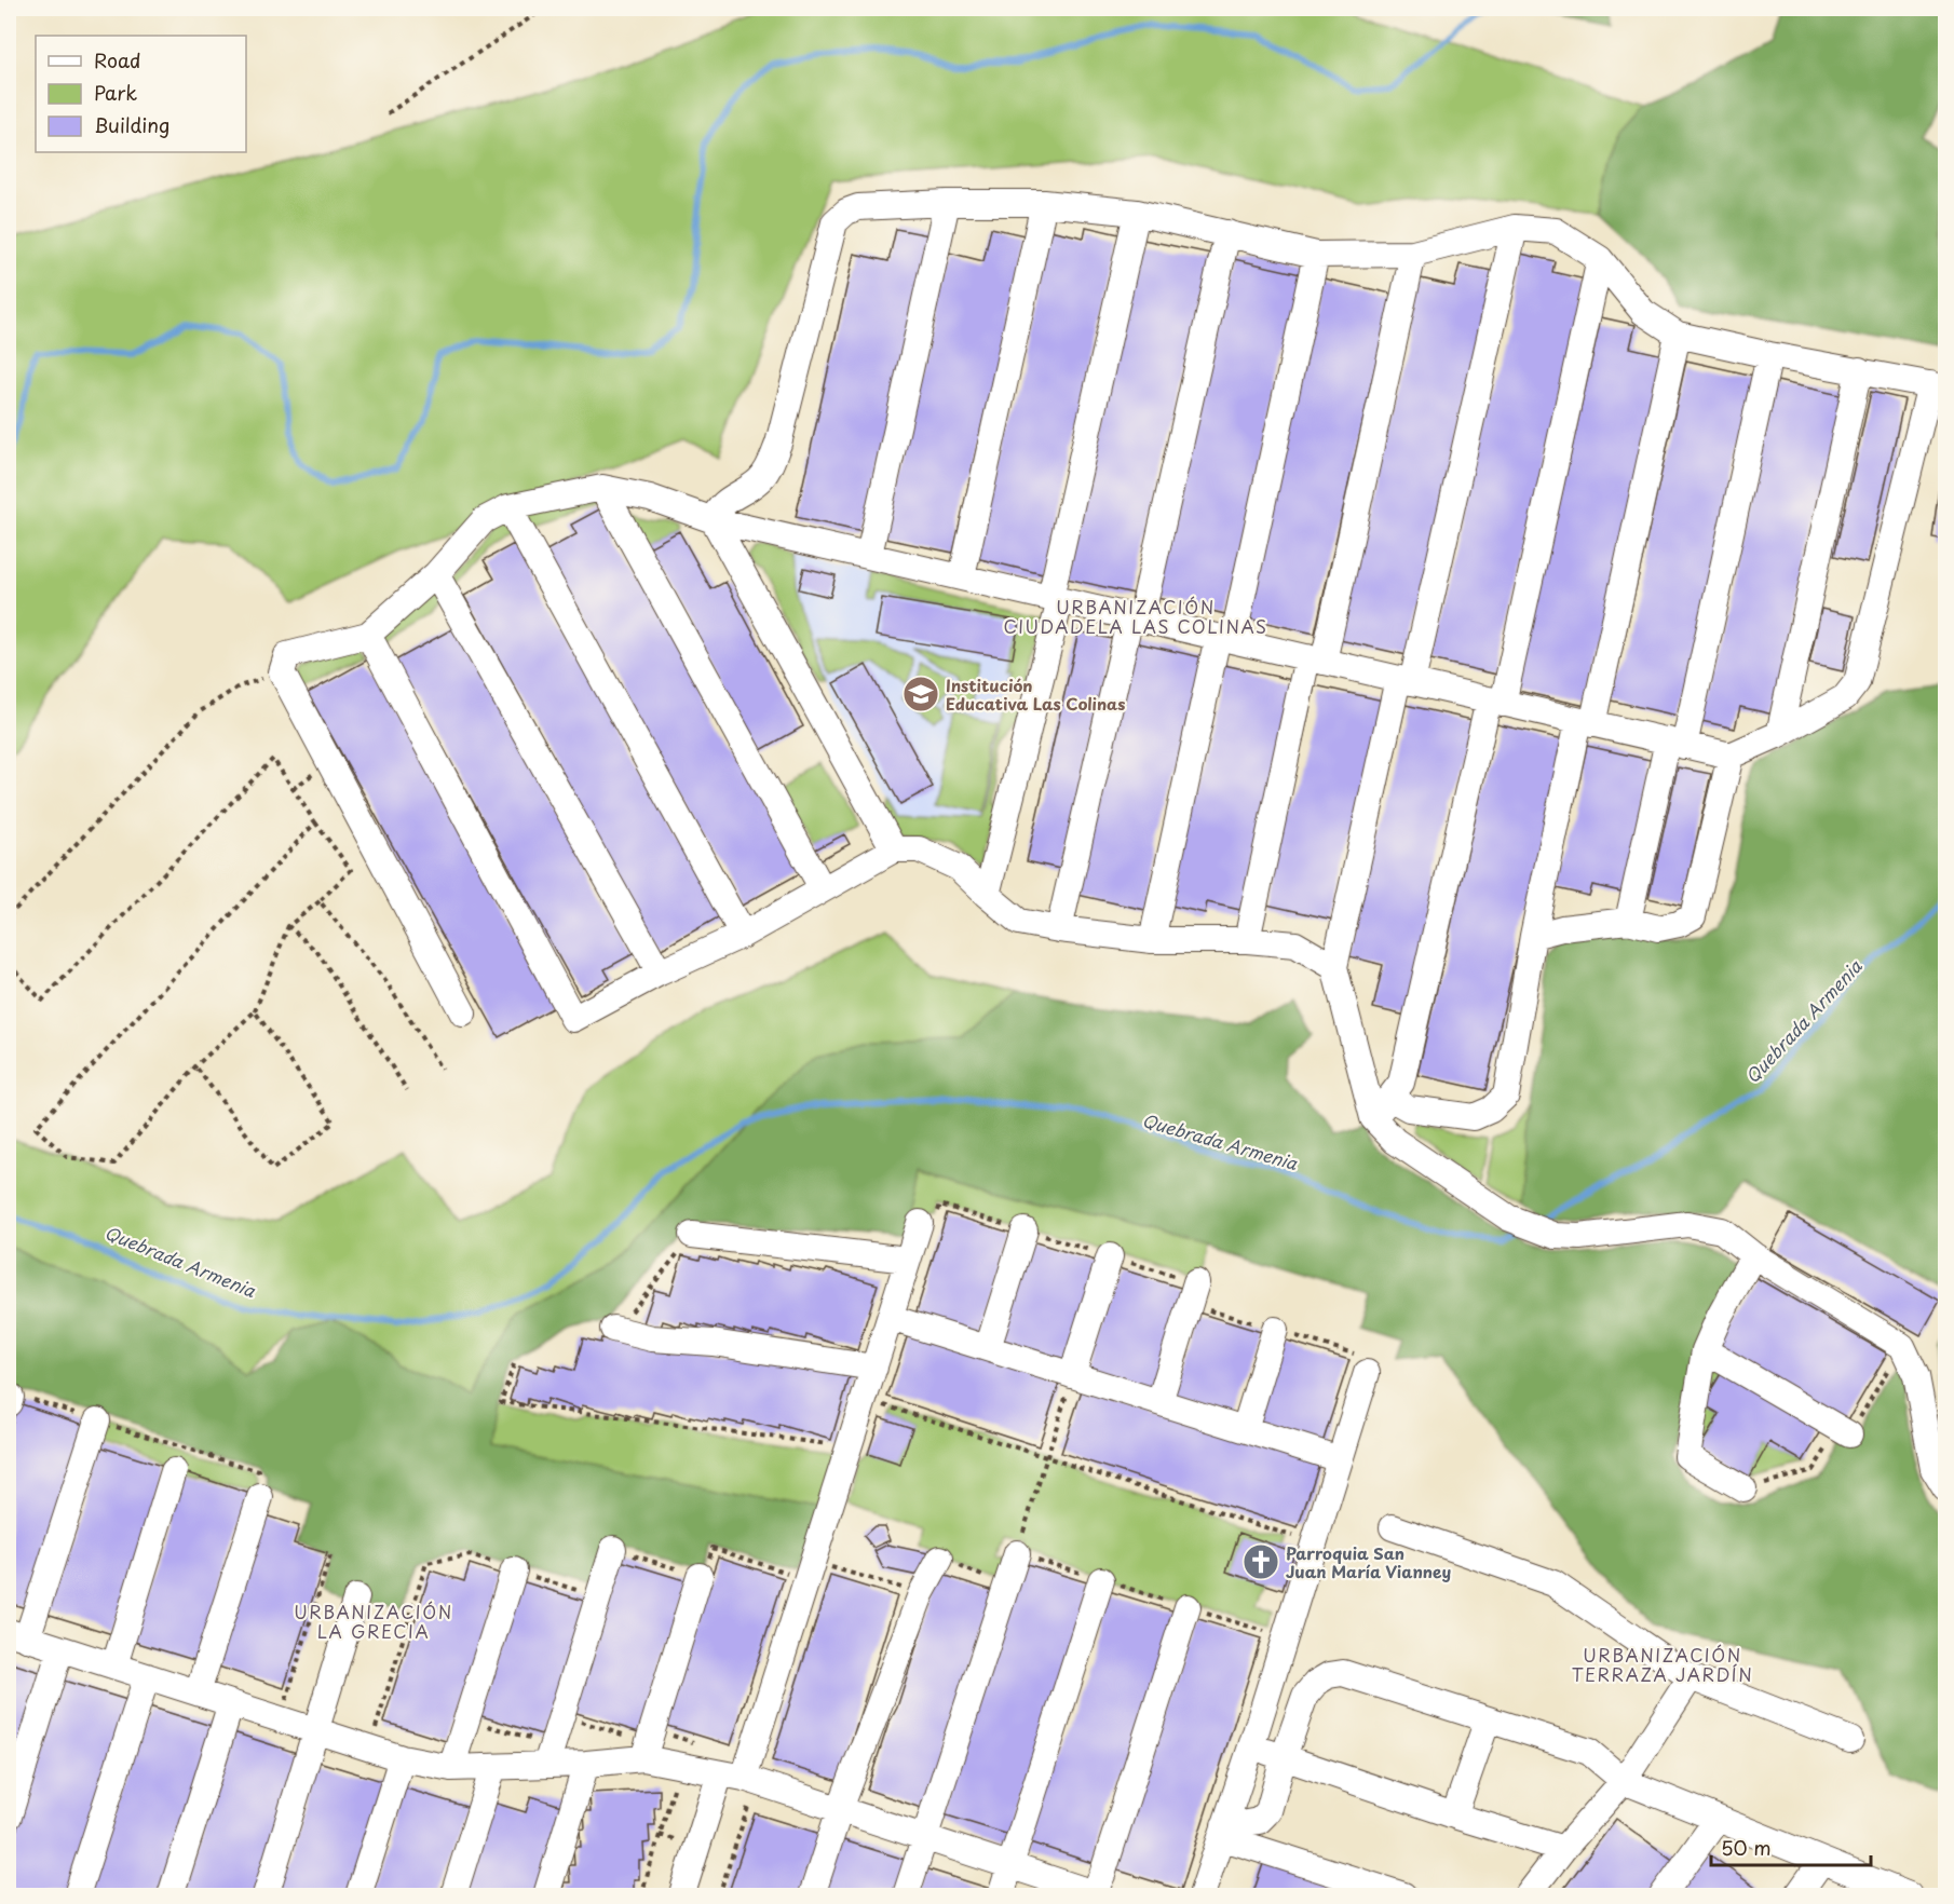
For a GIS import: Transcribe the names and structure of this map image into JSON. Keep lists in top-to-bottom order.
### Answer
{
  "districts": ["URBANIZACIÓN CIUDADELA LAS COLINAS", "URBANIZACIÓN LA GRECIA", "URBANIZACIÓN TERRAZA JARDÍN"],
  "water": ["Quebrada Armenia"],
  "places": {
    "school or university": ["Institución Educativa Las Colinas"],
    "church": ["Parroquia San Juan María Vianney"]
  },
  "legend": ["Road", "Park", "Building"],
  "scale_bar": "50 m"
}
